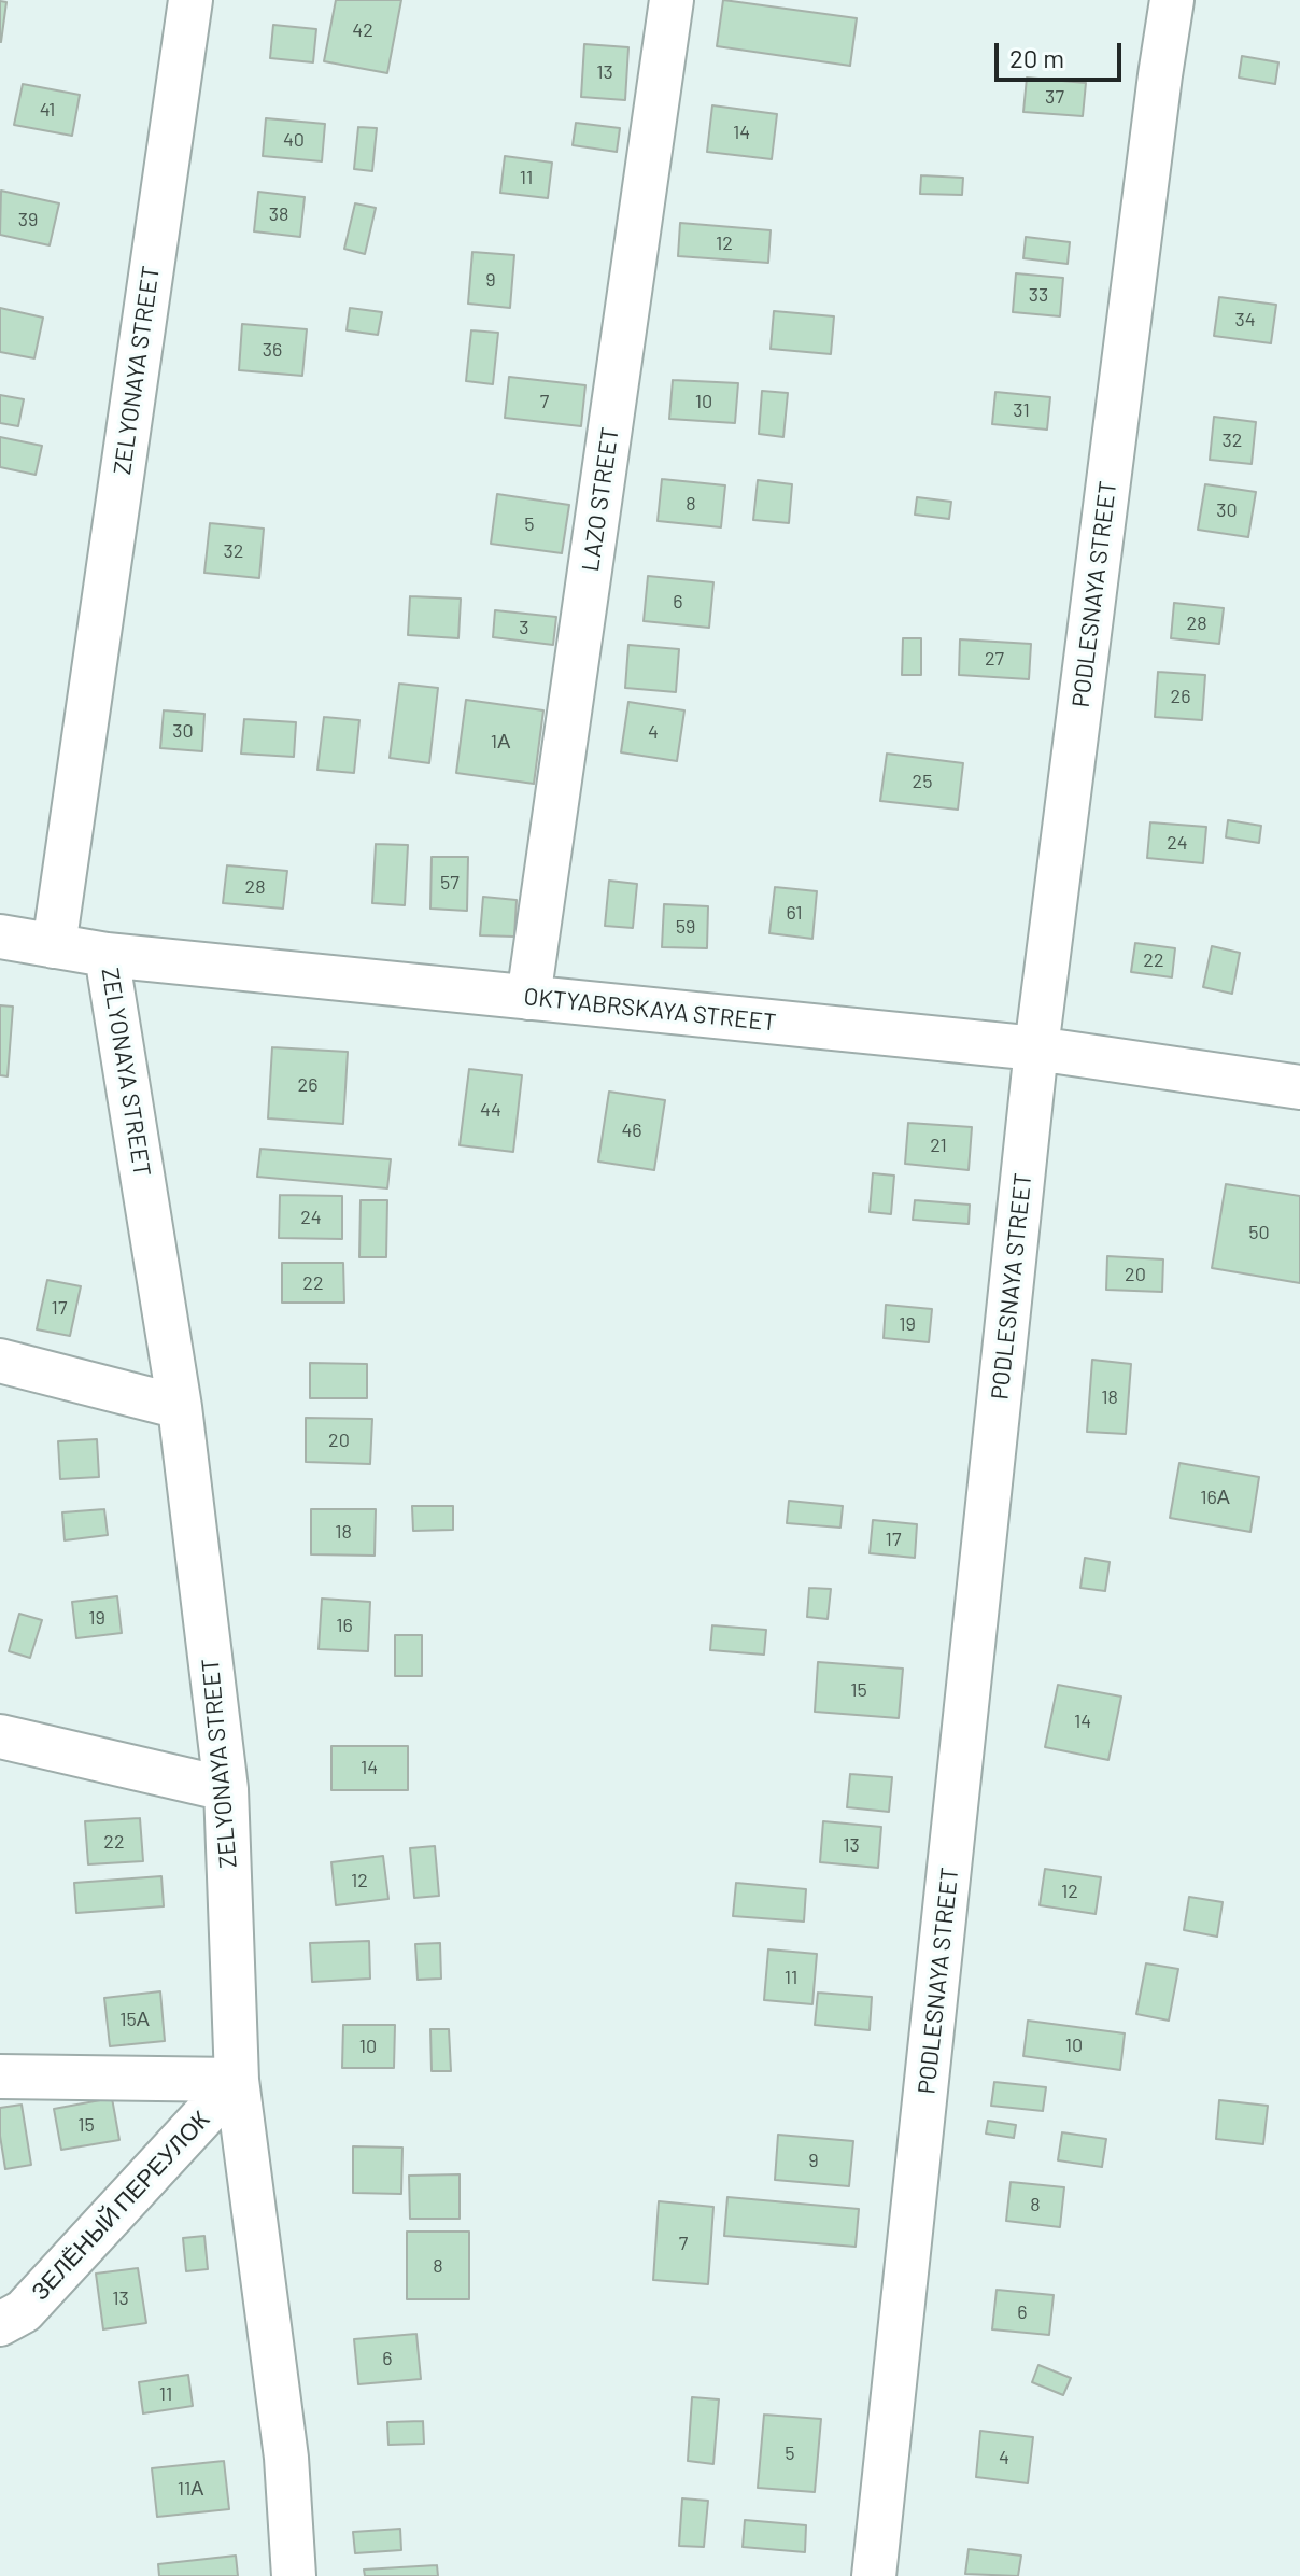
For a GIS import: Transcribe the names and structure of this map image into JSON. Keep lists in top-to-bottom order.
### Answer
{
  "streets": {
    "street": [
      "ZELYONAYA STREET",
      "LAZO STREET",
      "PODLESNAYA STREET",
      "OKTYABRSKAYA STREET",
      "ЗЕЛЁНЫЙ ПЕРЕУЛОК"
    ]
  },
  "crossings": [
    ["ZELYONAYA STREET", "OKTYABRSKAYA STREET"],
    ["ZELYONAYA STREET", "ЗЕЛЁНЫЙ ПЕРЕУЛОК"],
    ["LAZO STREET", "OKTYABRSKAYA STREET"],
    ["PODLESNAYA STREET", "OKTYABRSKAYA STREET"]
  ],
  "house_numbers": [
    "42",
    "13",
    "37",
    "41",
    "14",
    "40",
    "11",
    "38",
    "39",
    "12",
    "9",
    "33",
    "34",
    "36",
    "7",
    "10",
    "31",
    "32",
    "8",
    "30",
    "5",
    "32",
    "6",
    "28",
    "3",
    "27",
    "26",
    "30",
    "4",
    "1А",
    "25",
    "24",
    "57",
    "28",
    "61",
    "59",
    "22",
    "26",
    "44",
    "46",
    "21",
    "24",
    "50",
    "20",
    "22",
    "17",
    "19",
    "18",
    "20",
    "16А",
    "18",
    "17",
    "19",
    "16",
    "15",
    "14",
    "14",
    "22",
    "13",
    "12",
    "12",
    "11",
    "15А",
    "10",
    "10",
    "15",
    "9",
    "8",
    "7",
    "8",
    "13",
    "6",
    "6",
    "11",
    "5",
    "4",
    "11А"
  ],
  "scale_bar": "20 m"
}
